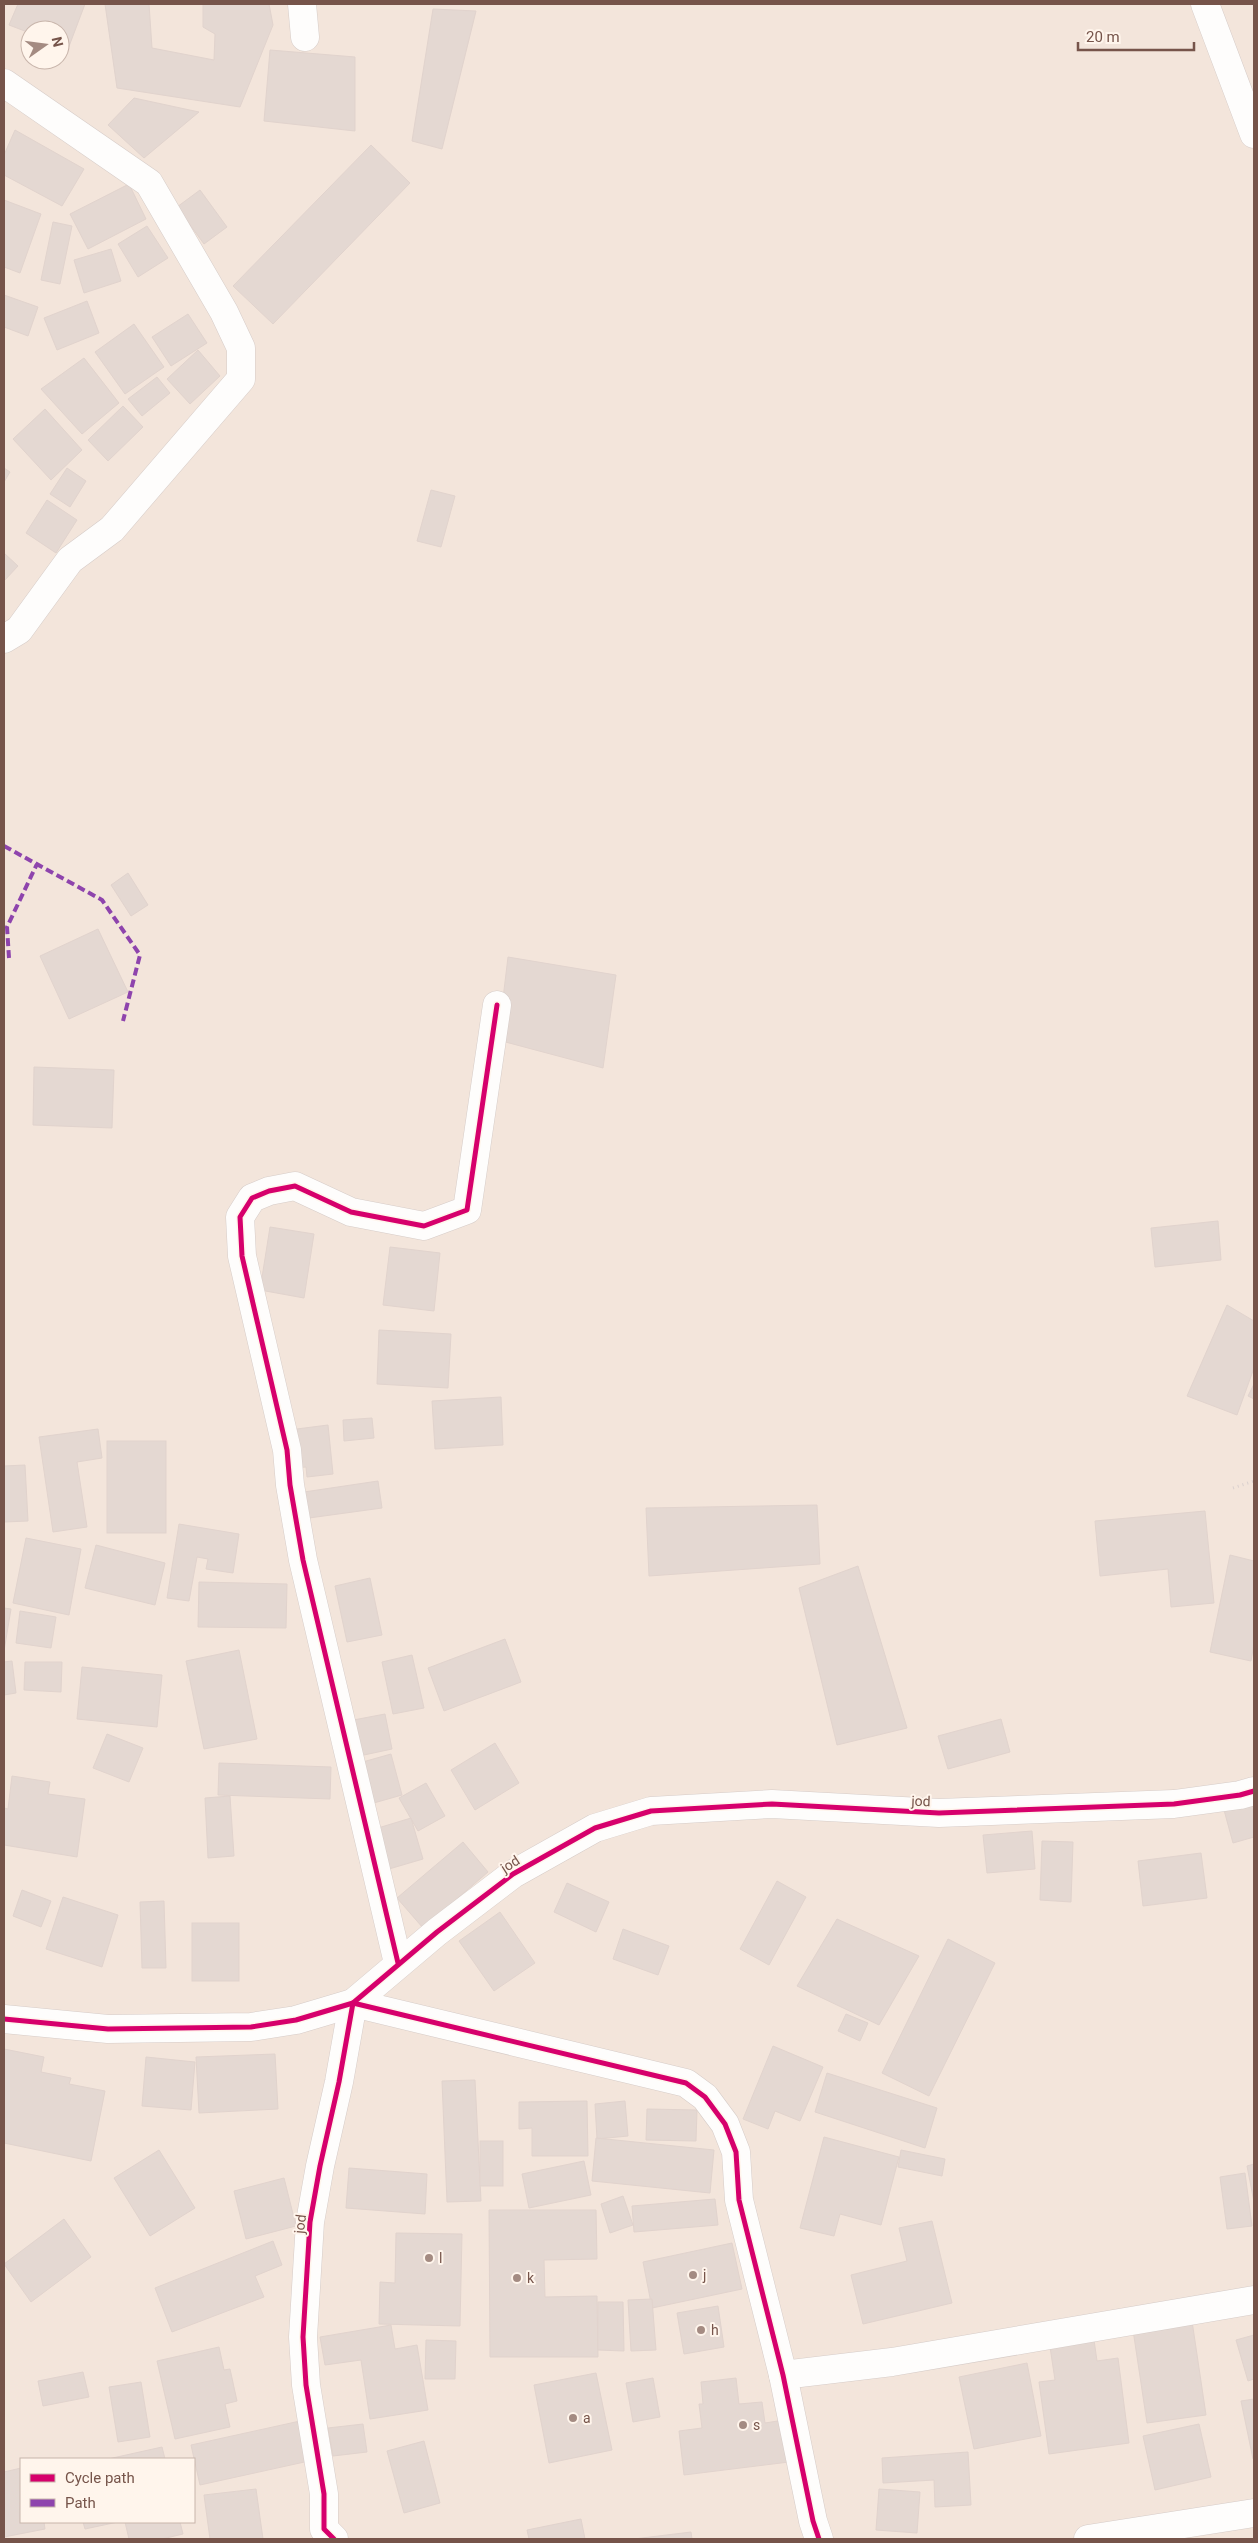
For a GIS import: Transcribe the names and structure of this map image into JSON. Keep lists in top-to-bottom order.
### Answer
{
  "streets": {
    "street": ["jod"]
  },
  "places": [
    "l",
    "j",
    "k",
    "h",
    "a",
    "s"
  ],
  "legend": ["Cycle path", "Path"],
  "scale_bar": "20 m",
  "north": "right"
}
